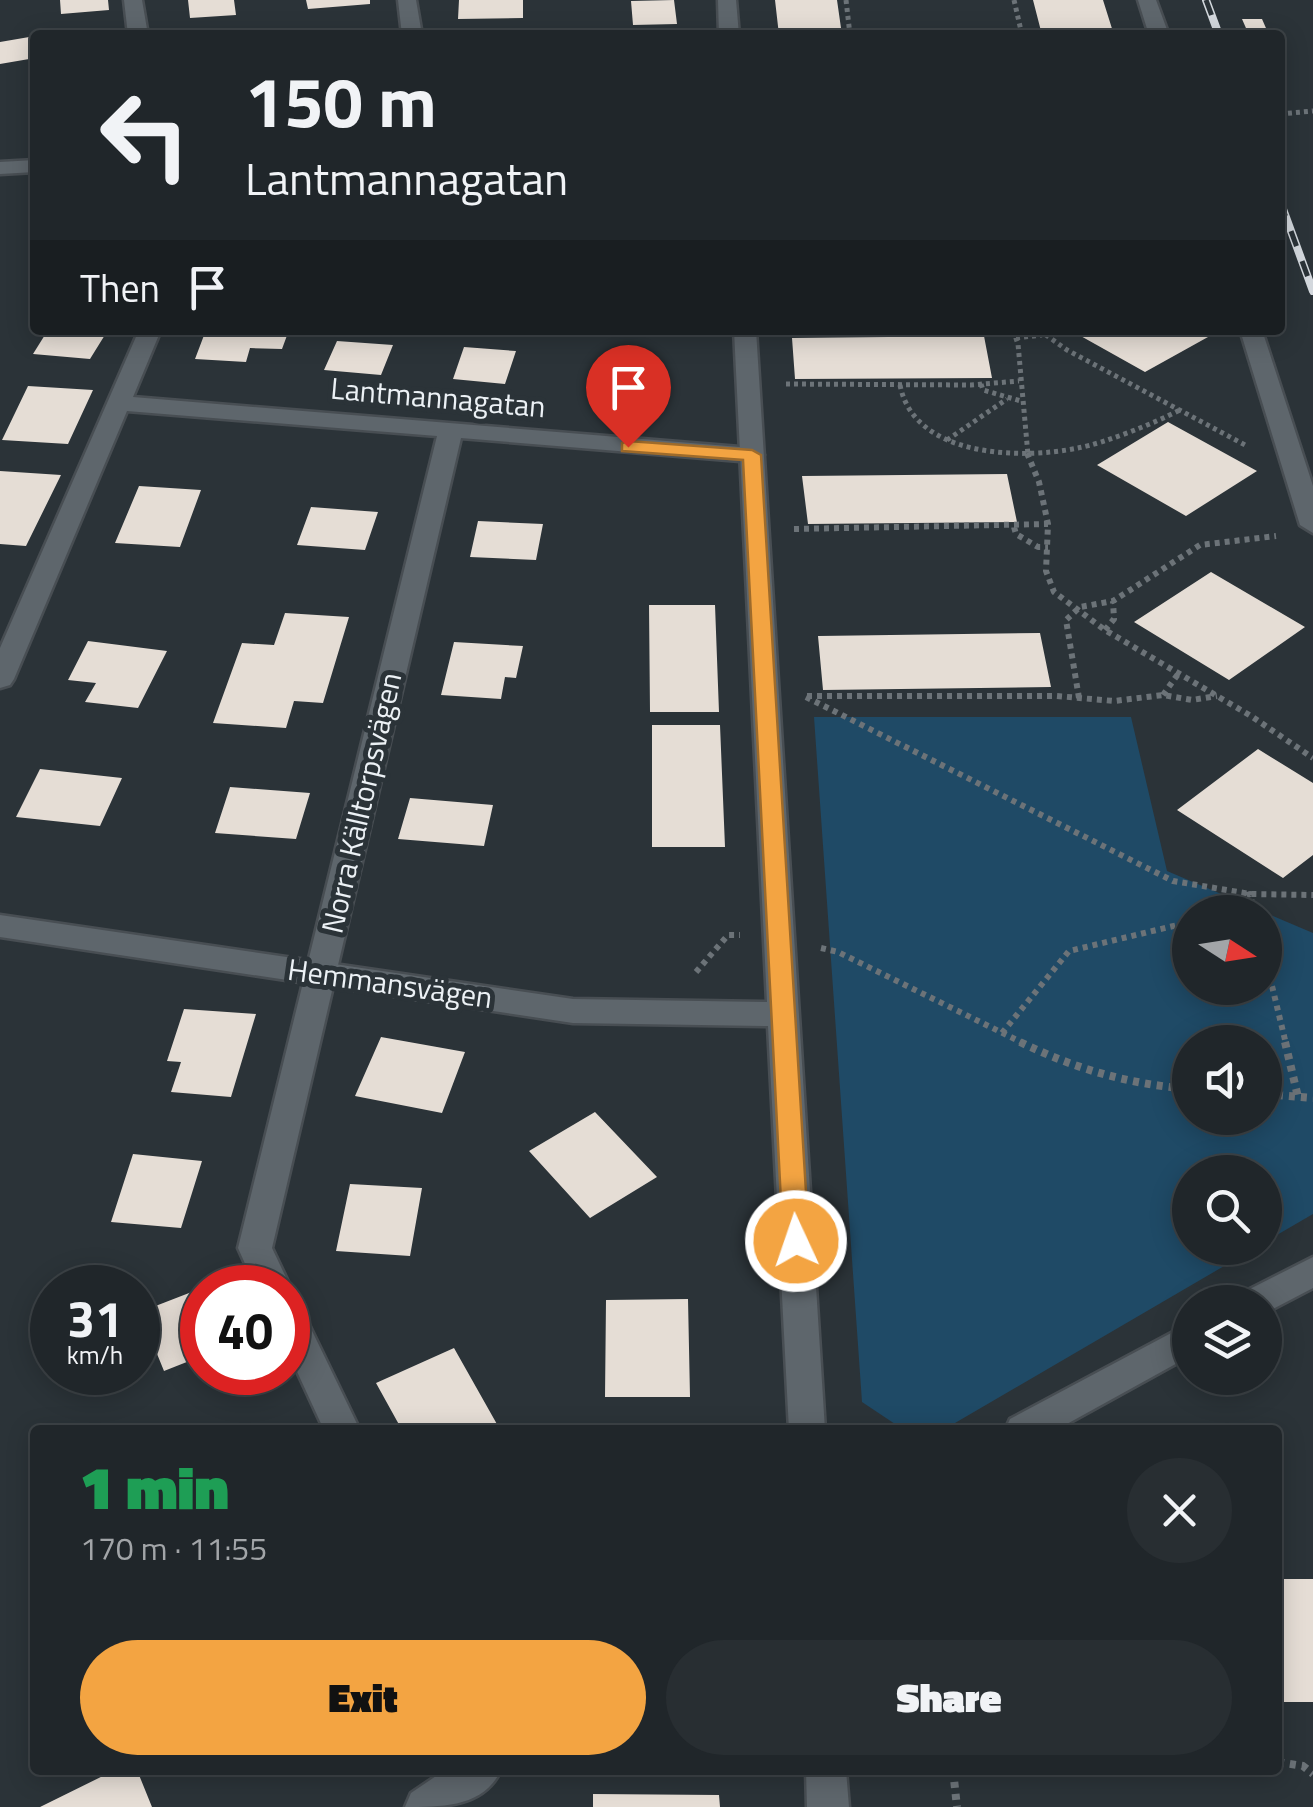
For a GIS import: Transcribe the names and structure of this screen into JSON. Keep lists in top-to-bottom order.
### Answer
{
  "streets": {
    "street": ["Lantmannagatan", "Norra Källtorpsvägen", "Hemmansvägen"]
  },
  "crossings": [
    ["Lantmannagatan", "Norra Källtorpsvägen"],
    ["Norra Källtorpsvägen", "Hemmansvägen"]
  ],
  "north": "right",
  "page": {
    "turn": ["150 m", "Lantmannagatan"],
    "then": "Then",
    "speed": "31 km/h",
    "limit": "40",
    "heading": ["1 min", "170 m · 11:55"],
    "buttons": ["Exit", "Share"]
  }
}
